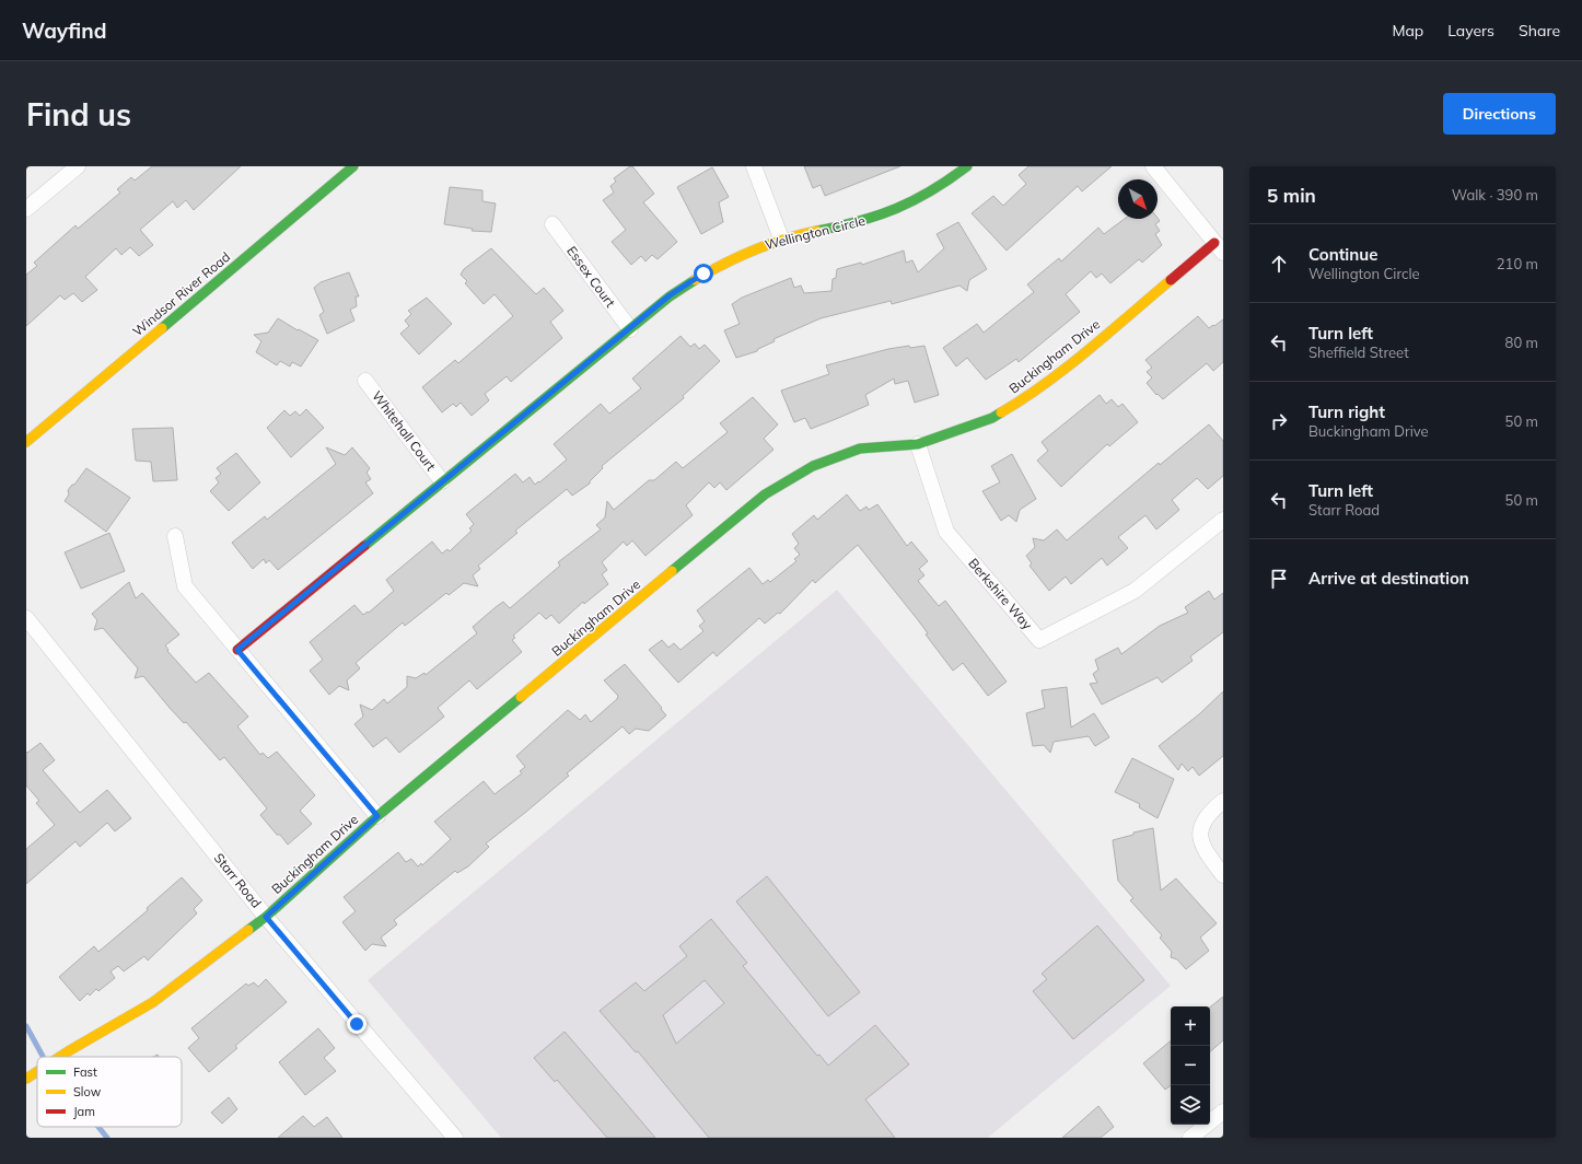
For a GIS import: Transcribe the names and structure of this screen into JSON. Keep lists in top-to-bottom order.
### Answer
{
  "streets": {
    "street": [
      "Wellington Circle",
      "Essex Court",
      "Windsor River Road",
      "Buckingham Drive",
      "Whitehall Court",
      "Berkshire Way",
      "Starr Road"
    ]
  },
  "crossings": [
    ["Wellington Circle", "Essex Court"],
    ["Wellington Circle", "Whitehall Court"],
    ["Buckingham Drive", "Berkshire Way"],
    ["Buckingham Drive", "Starr Road"]
  ],
  "legend": ["Fast", "Slow", "Jam"],
  "north": "bottom right",
  "page": {
    "header": "Wayfind",
    "nav": ["Map", "Layers", "Share"],
    "buttons": "Directions",
    "title": "Find us",
    "heading": ["5 min", "Walk · 390 m"],
    "list": [
      ["Continue", "Wellington Circle", "210 m"],
      ["Turn left", "Sheffield Street", "80 m"],
      ["Turn right", "Buckingham Drive", "50 m"],
      ["Turn left", "Starr Road", "50 m"],
      "Arrive at destination"
    ],
    "map_buttons": ["+", "−"]
  }
}
